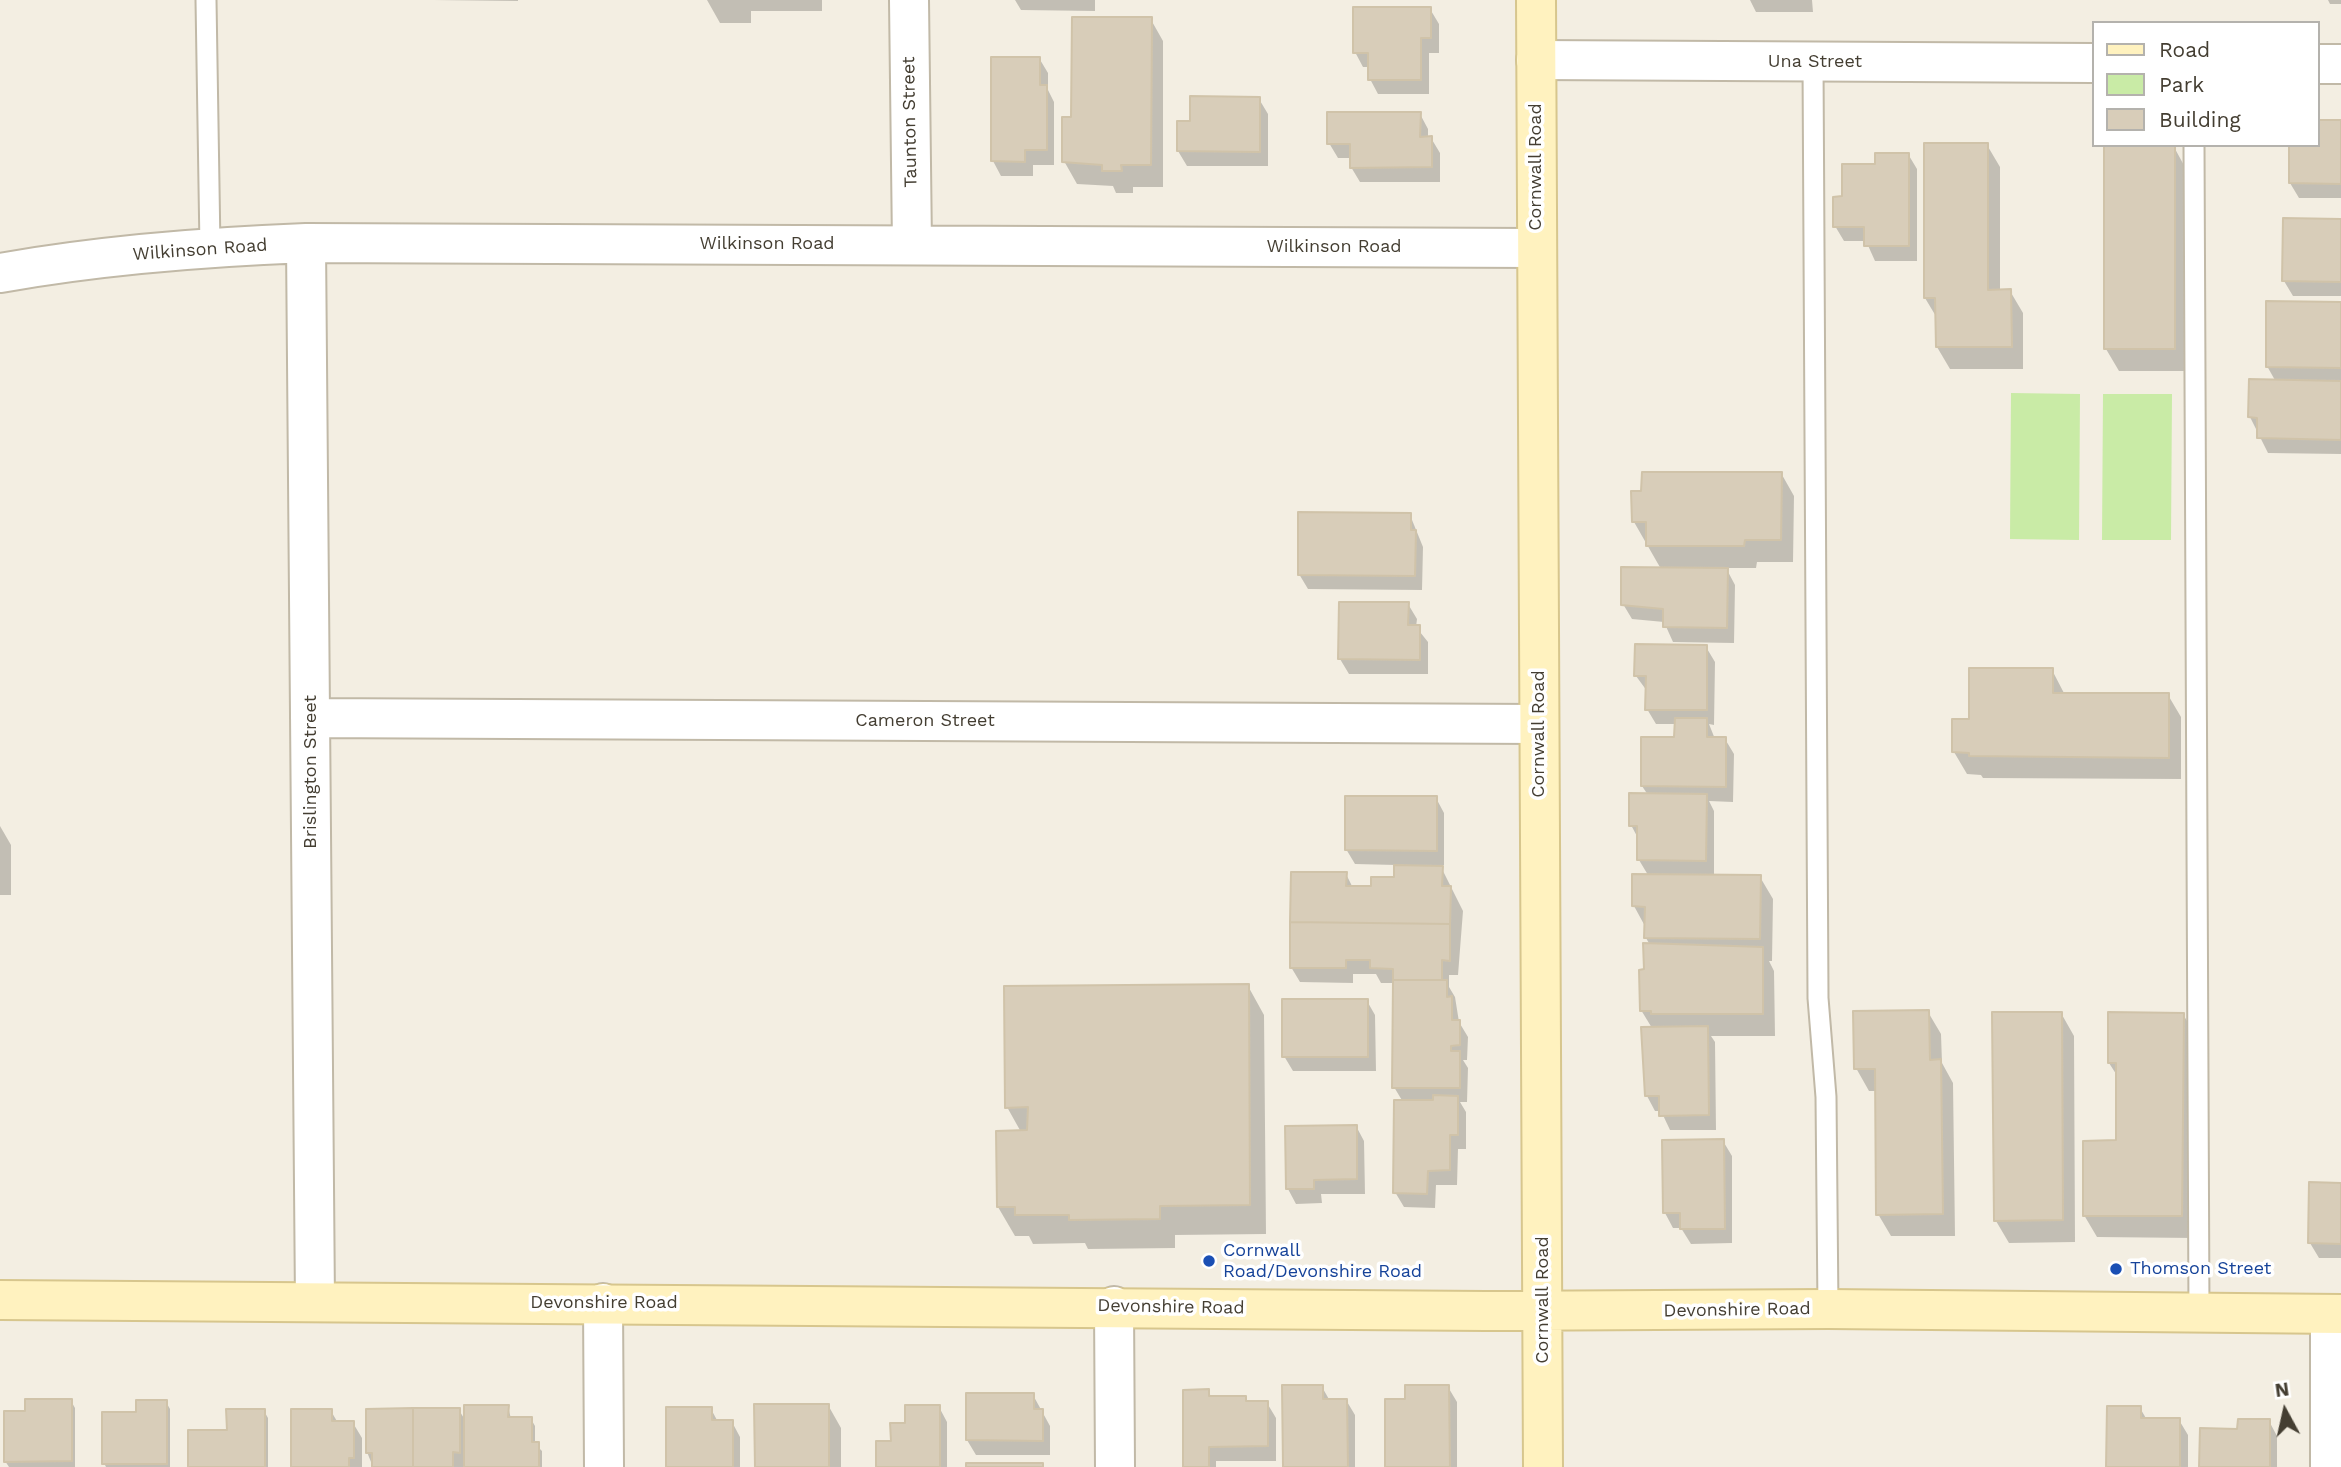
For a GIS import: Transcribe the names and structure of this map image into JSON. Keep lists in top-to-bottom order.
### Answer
{
  "streets": {
    "street": [
      "Una Street",
      "Taunton Street",
      "Cornwall Road",
      "Wilkinson Road",
      "Cameron Street",
      "Brislington Street",
      "Devonshire Road"
    ]
  },
  "crossings": [
    ["Una Street", "Cornwall Road"],
    ["Taunton Street", "Wilkinson Road"],
    ["Cornwall Road", "Wilkinson Road"],
    ["Cornwall Road", "Cameron Street"],
    ["Cornwall Road", "Devonshire Road"],
    ["Wilkinson Road", "Brislington Street"],
    ["Cameron Street", "Brislington Street"],
    ["Brislington Street", "Devonshire Road"]
  ],
  "places": ["Cornwall Road/Devonshire Road", "Thomson Street"],
  "legend": ["Road", "Park", "Building"],
  "north": "top"
}
